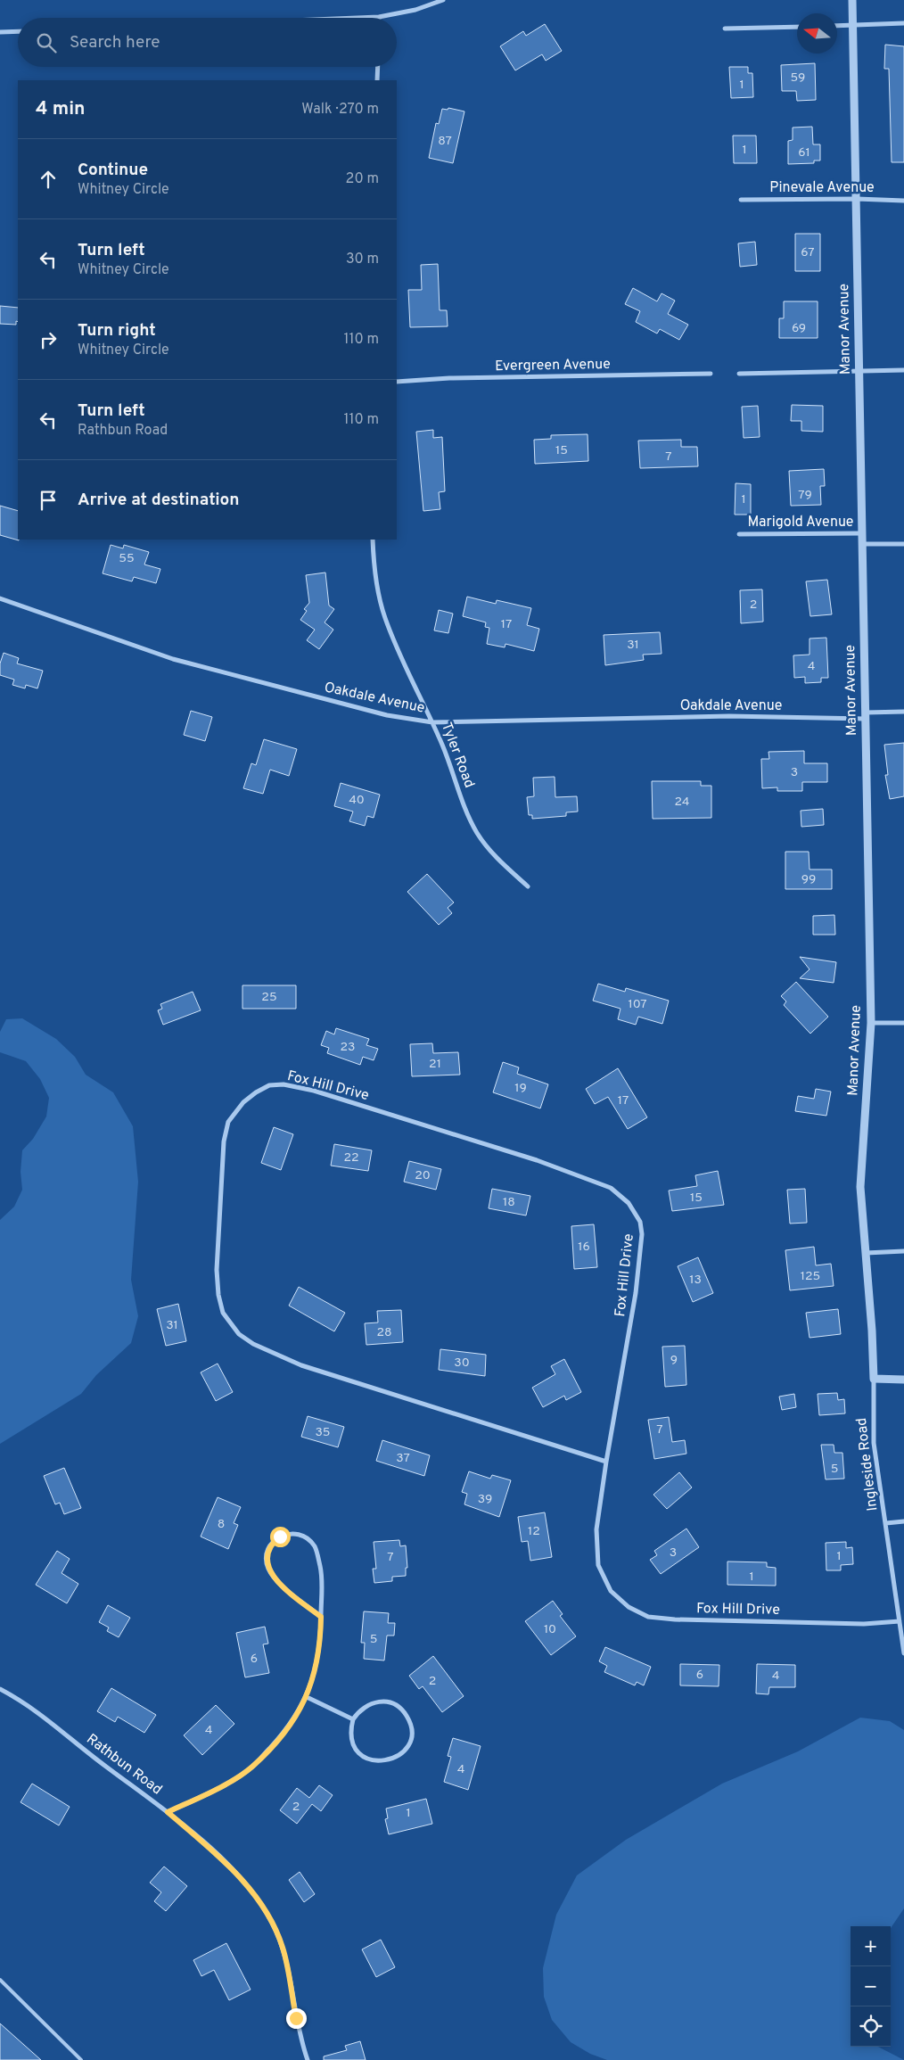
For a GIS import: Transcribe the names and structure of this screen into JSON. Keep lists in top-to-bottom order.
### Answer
{
  "streets": {
    "street": [
      "Pinevale Avenue",
      "Manor Avenue",
      "Evergreen Avenue",
      "Marigold Avenue",
      "Oakdale Avenue",
      "Tyler Road",
      "Fox Hill Drive",
      "Ingleside Road",
      "Rathbun Road"
    ]
  },
  "crossings": [
    ["Pinevale Avenue", "Manor Avenue"],
    ["Manor Avenue", "Marigold Avenue"],
    ["Manor Avenue", "Oakdale Avenue"],
    ["Manor Avenue", "Ingleside Road"],
    ["Oakdale Avenue", "Tyler Road"],
    ["Fox Hill Drive", "Ingleside Road"]
  ],
  "house_numbers": [
    "59",
    "1",
    "87",
    "1",
    "61",
    "67",
    "69",
    "15",
    "7",
    "79",
    "1",
    "55",
    "2",
    "17",
    "31",
    "4",
    "3",
    "40",
    "24",
    "99",
    "25",
    "107",
    "23",
    "21",
    "19",
    "17",
    "22",
    "20",
    "15",
    "18",
    "16",
    "125",
    "13",
    "31",
    "28",
    "9",
    "30",
    "7",
    "35",
    "37",
    "5",
    "39",
    "8",
    "12",
    "3",
    "1",
    "7",
    "1",
    "10",
    "5",
    "6",
    "6",
    "4",
    "2",
    "4",
    "4",
    "2",
    "1"
  ],
  "north": "left",
  "page": {
    "search": "Search here",
    "heading": ["4 min", "Walk · 270 m"],
    "list": [
      ["Continue", "Whitney Circle", "20 m"],
      ["Turn left", "Whitney Circle", "30 m"],
      ["Turn right", "Whitney Circle", "110 m"],
      ["Turn left", "Rathbun Road", "110 m"],
      "Arrive at destination"
    ],
    "map_buttons": ["+", "−"]
  }
}
